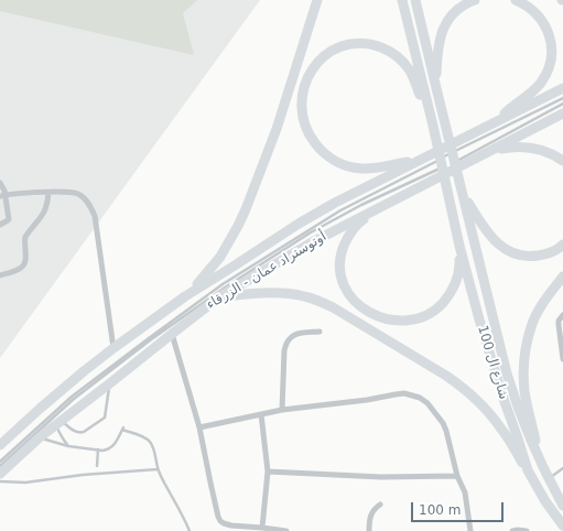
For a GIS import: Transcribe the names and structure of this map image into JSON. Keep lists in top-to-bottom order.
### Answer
{
  "streets": {
    "highway": ["أوتوستراد عمان - الزرقاء", "شارع ال 100"]
  },
  "scale_bar": "100 m"
}
